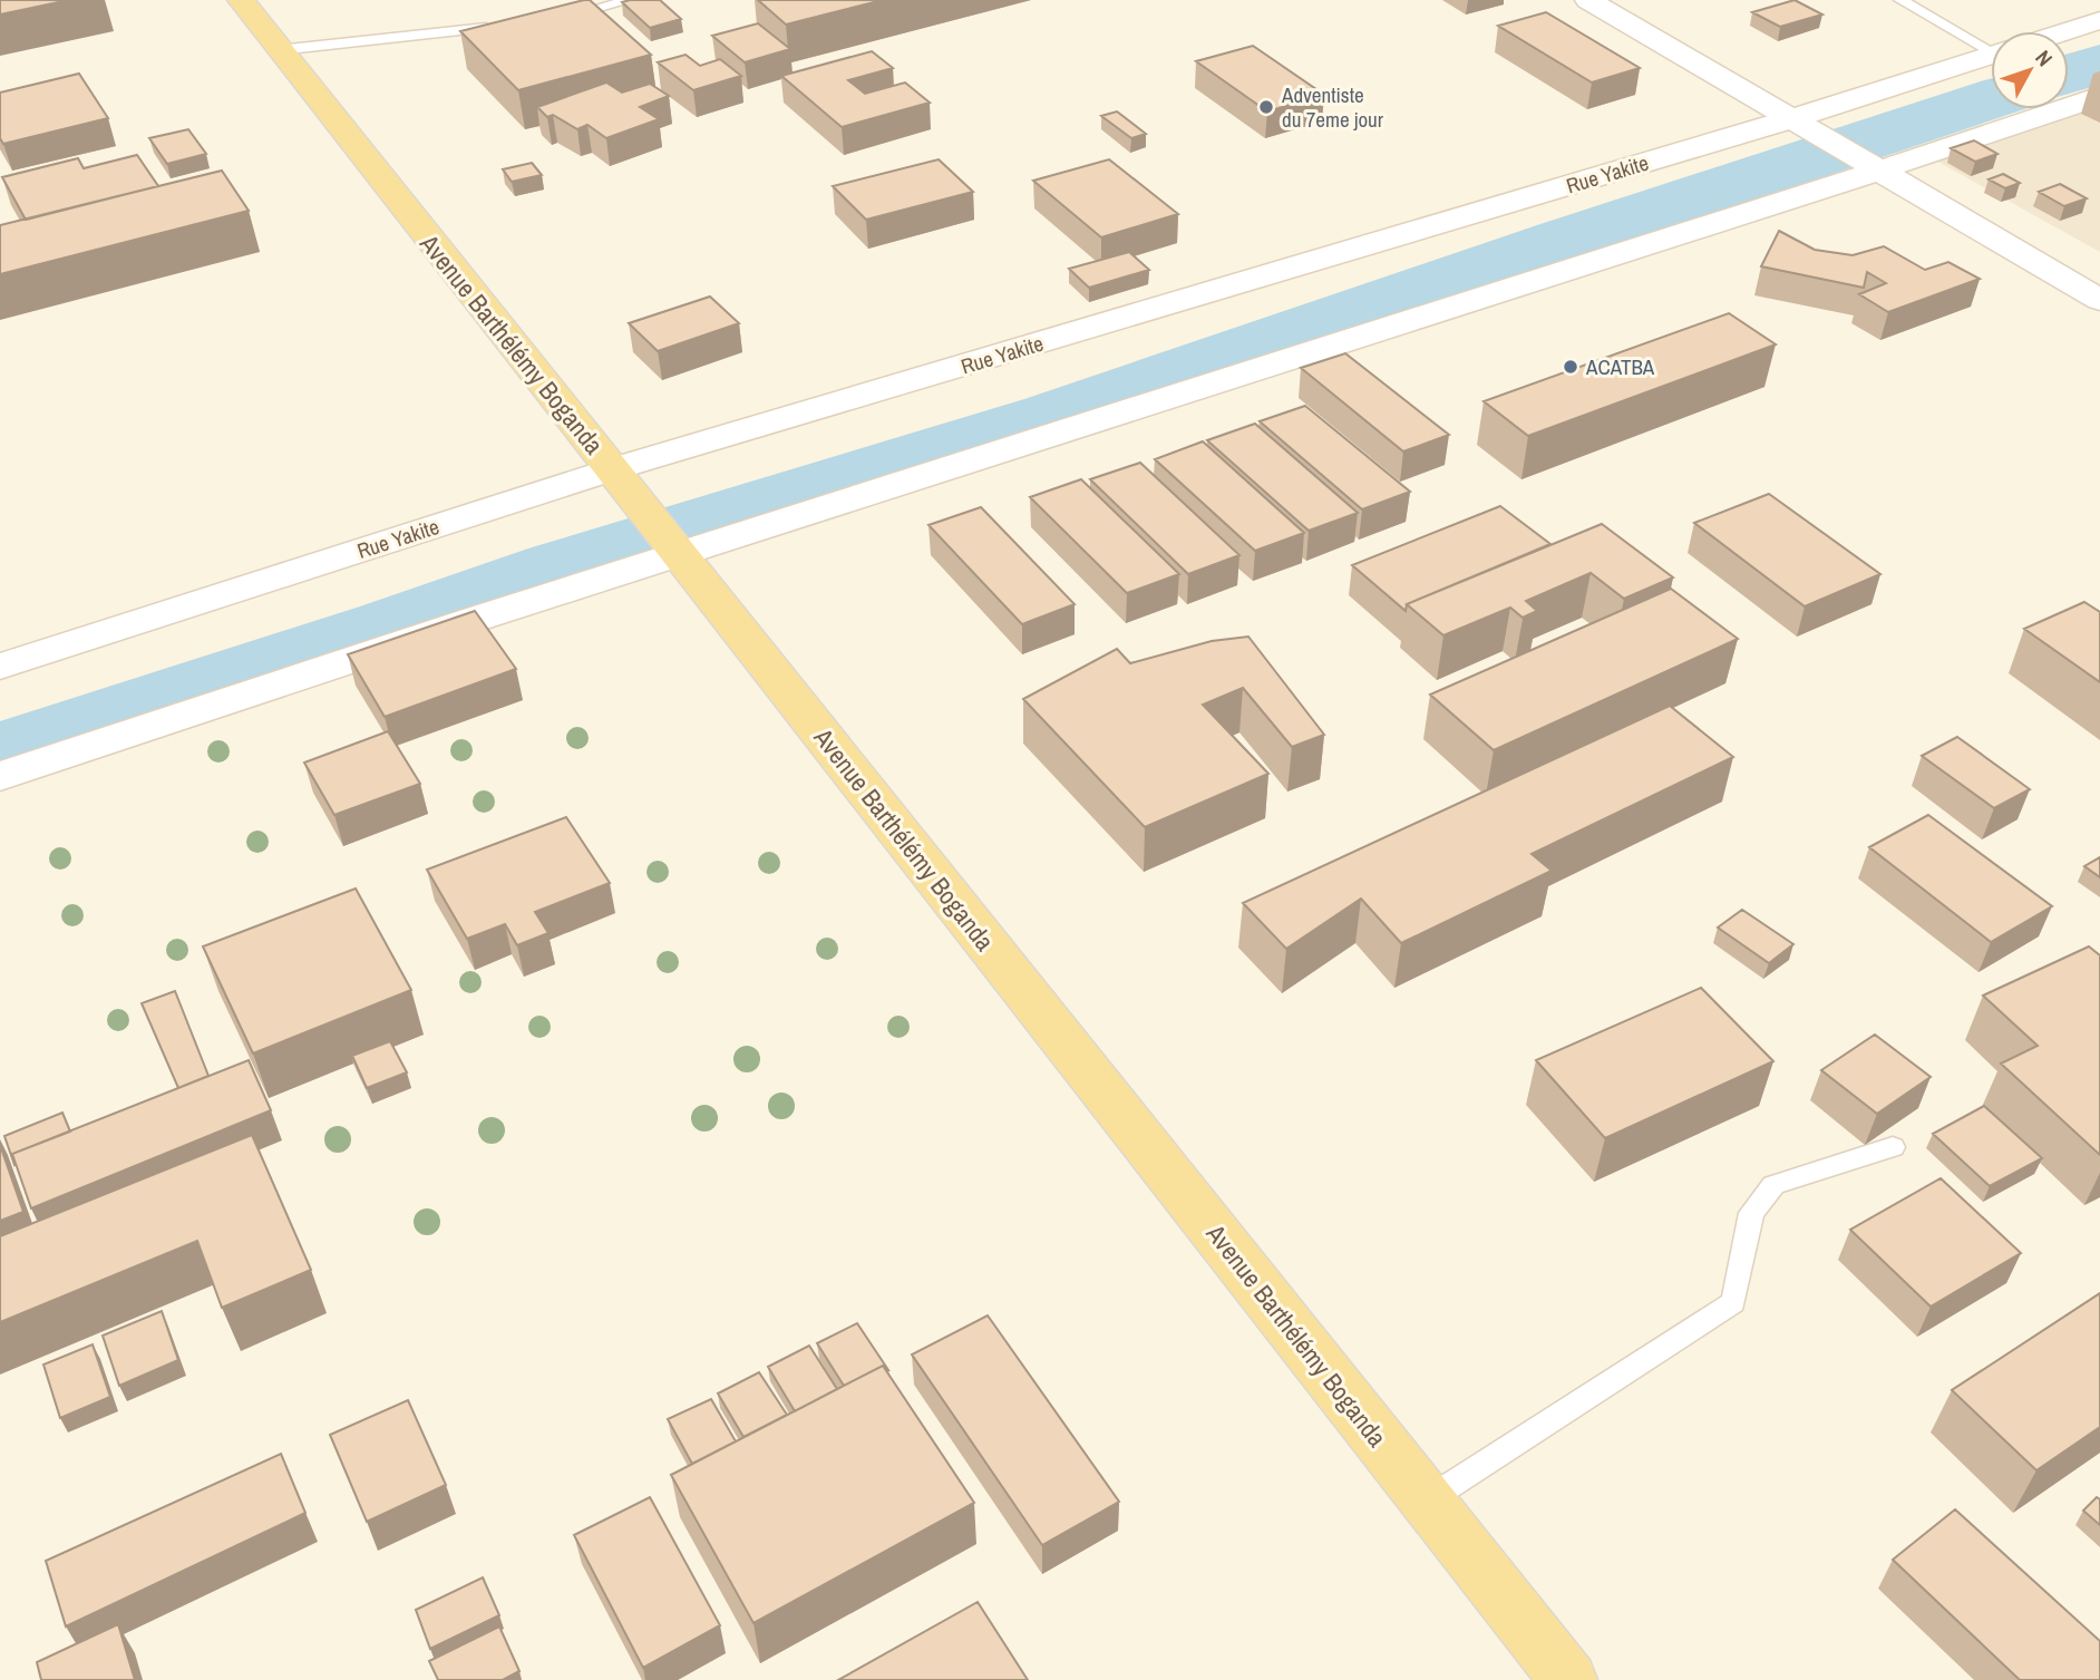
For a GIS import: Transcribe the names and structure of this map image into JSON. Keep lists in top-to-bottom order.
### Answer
{
  "streets": {
    "main road": ["Avenue Barthélémy Boganda"],
    "street": ["Rue Yakite"]
  },
  "crossings": [
    ["Rue Yakite", "Avenue Barthélémy Boganda"]
  ],
  "places": ["Adventiste du 7eme jour", "ACATBA"],
  "north": "top right"
}
